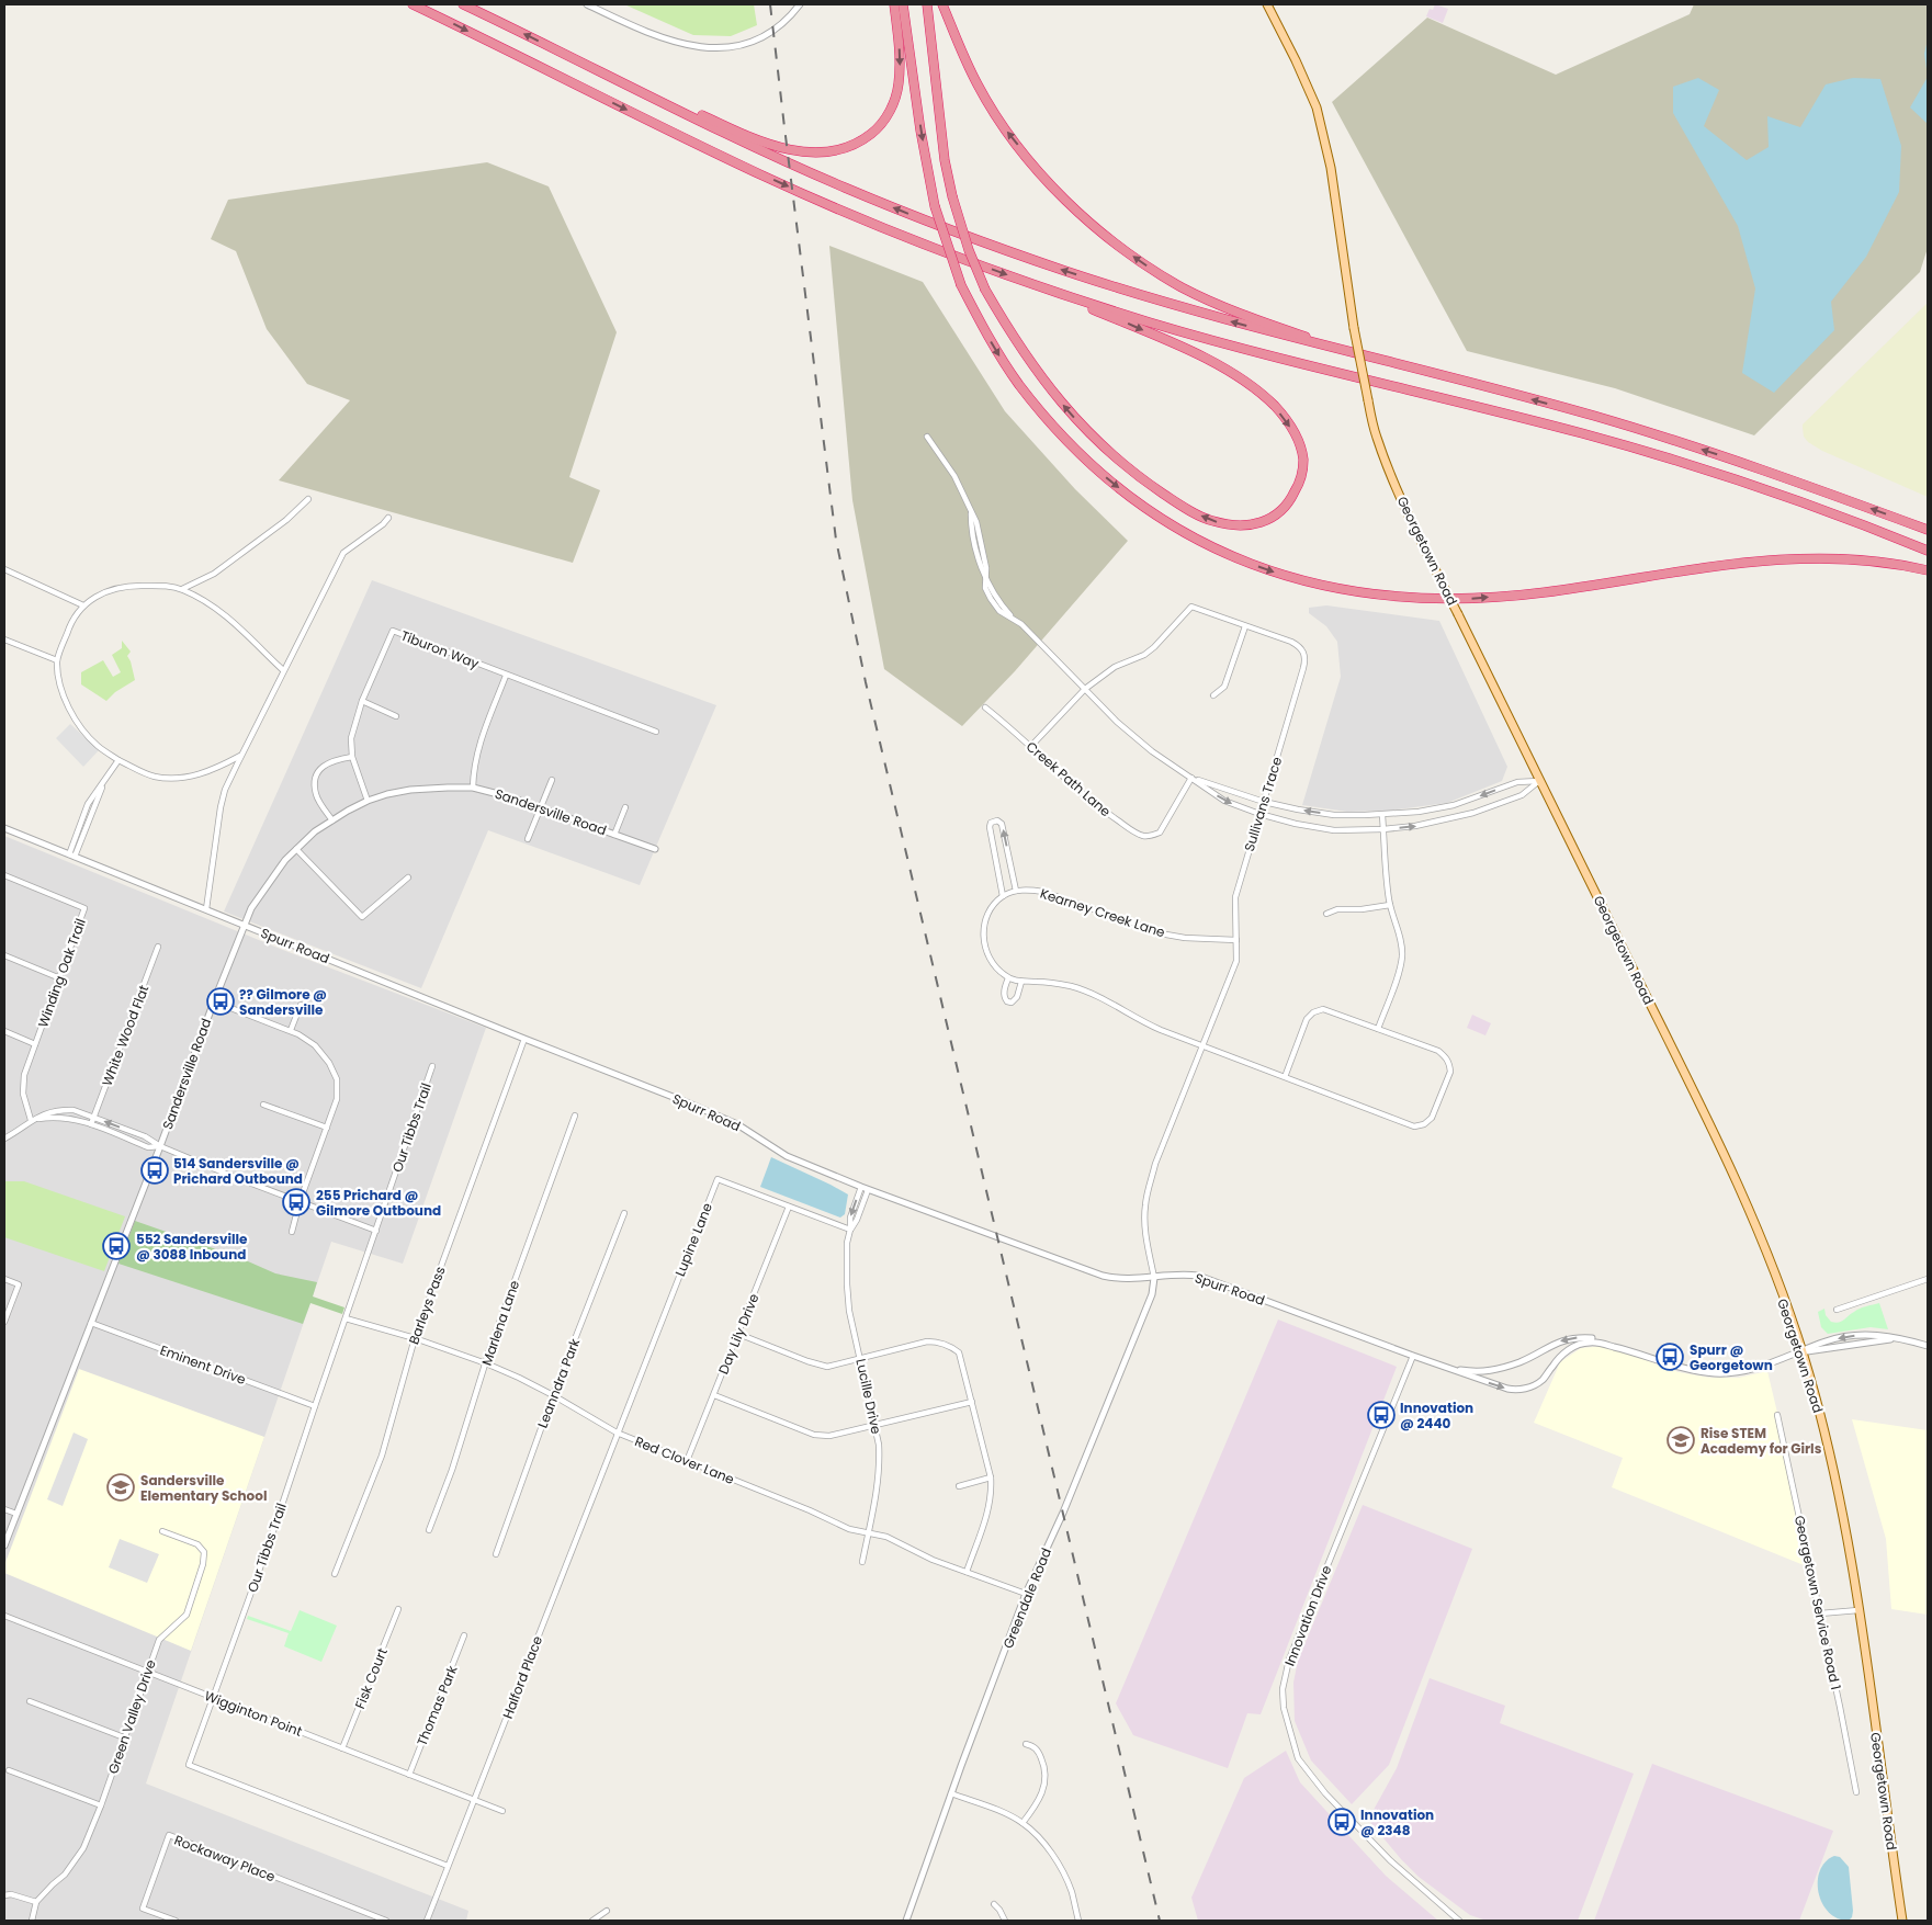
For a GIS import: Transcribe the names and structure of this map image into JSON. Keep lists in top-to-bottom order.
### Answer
{
  "streets": {
    "main road": ["Georgetown Road"],
    "street": [
      "Tiburon Way",
      "Creek Path Lane",
      "Sullivans Trace",
      "Sandersville Road",
      "Kearney Creek Lane",
      "Spurr Road",
      "Winding Oak Trail",
      "White Wood Flat",
      "Our Tibbs Trail",
      "Lupine Lane",
      "Barleys Pass",
      "Marlena Lane",
      "Day Lily Drive",
      "Eminent Drive",
      "Leanndra Park",
      "Lucille Drive",
      "Red Clover Lane",
      "Greendale Road",
      "Georgetown Service Road 1",
      "Innovation Drive",
      "Halford Place",
      "Fisk Court",
      "Thomas Park",
      "Wigginton Point",
      "Green Valley Drive",
      "Rockaway Place"
    ]
  },
  "crossings": [
    ["Georgetown Road", "Spurr Road"],
    ["Tiburon Way", "Sandersville Road"],
    ["Creek Path Lane", "Sullivans Trace"],
    ["Sullivans Trace", "Kearney Creek Lane"],
    ["Sullivans Trace", "Spurr Road"],
    ["Sullivans Trace", "Greendale Road"],
    ["Sandersville Road", "Spurr Road"],
    ["Sandersville Road", "Eminent Drive"],
    ["Spurr Road", "Barleys Pass"],
    ["Spurr Road", "Lucille Drive"],
    ["Spurr Road", "Greendale Road"],
    ["Spurr Road", "Innovation Drive"],
    ["Our Tibbs Trail", "Eminent Drive"],
    ["Our Tibbs Trail", "Red Clover Lane"],
    ["Our Tibbs Trail", "Halford Place"],
    ["Our Tibbs Trail", "Wigginton Point"],
    ["Lupine Lane", "Day Lily Drive"],
    ["Lupine Lane", "Lucille Drive"],
    ["Lupine Lane", "Red Clover Lane"],
    ["Lupine Lane", "Halford Place"],
    ["Barleys Pass", "Red Clover Lane"],
    ["Marlena Lane", "Red Clover Lane"],
    ["Day Lily Drive", "Red Clover Lane"],
    ["Leanndra Park", "Red Clover Lane"],
    ["Lucille Drive", "Red Clover Lane"],
    ["Red Clover Lane", "Greendale Road"],
    ["Red Clover Lane", "Halford Place"],
    ["Halford Place", "Wigginton Point"],
    ["Fisk Court", "Wigginton Point"],
    ["Thomas Park", "Wigginton Point"],
    ["Wigginton Point", "Green Valley Drive"]
  ],
  "places": {
    "bus stop": [
      "?? Gilmore @ Sandersville",
      "514 Sandersville @ Prichard Outbound",
      "255 Prichard @ Gilmore Outbound",
      "552 Sandersville @ 3088 Inbound",
      "Spurr @ Georgetown",
      "Innovation @ 2440",
      "Innovation @ 2348"
    ],
    "school or university": ["Rise STEM Academy for Girls", "Sandersville Elementary School"]
  }
}
